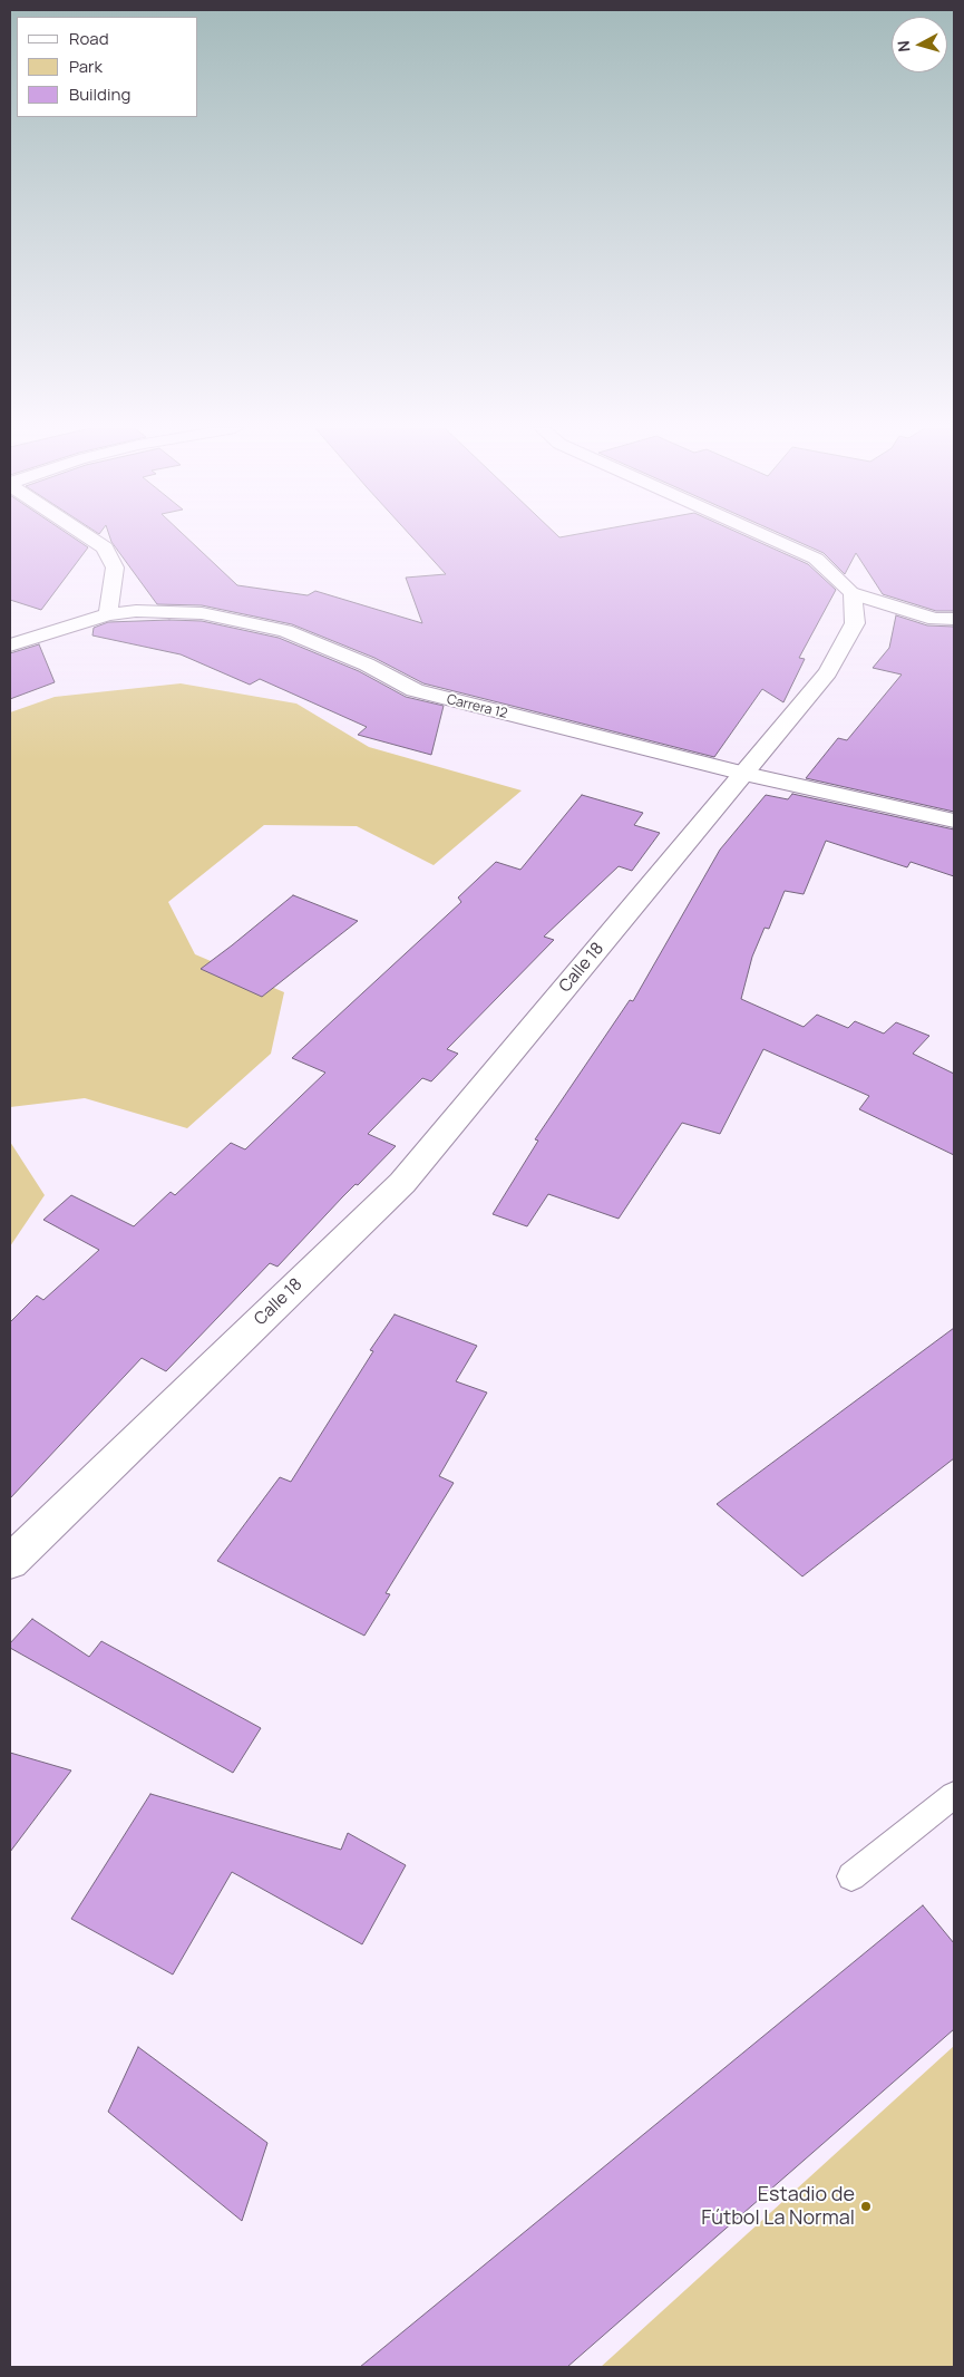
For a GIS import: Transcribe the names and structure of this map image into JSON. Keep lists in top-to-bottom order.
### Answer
{
  "streets": {
    "main road": ["Carrera 12", "Calle 18"]
  },
  "crossings": [
    ["Carrera 12", "Calle 18"]
  ],
  "places": ["Estadio de Fútbol La Normal"],
  "legend": ["Road", "Park", "Building"],
  "north": "left"
}
